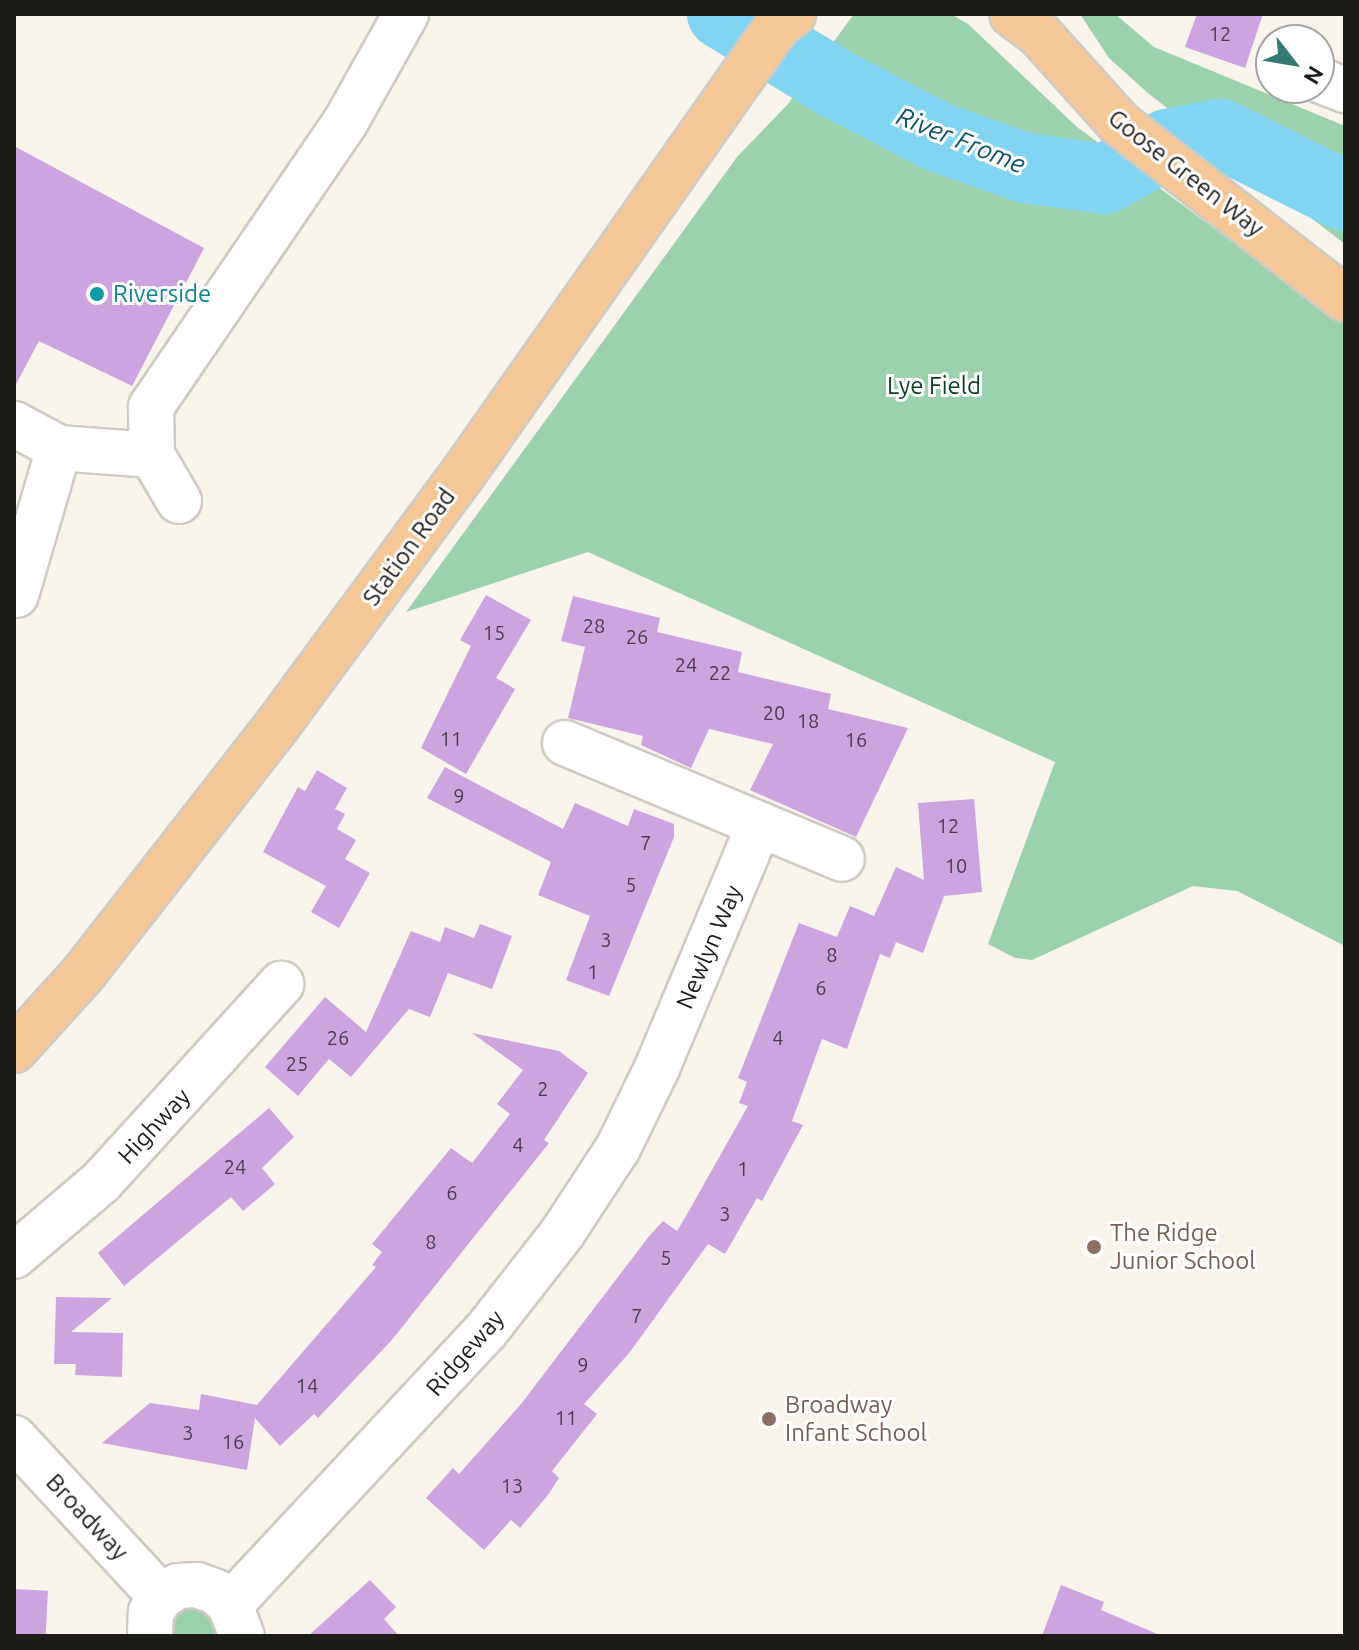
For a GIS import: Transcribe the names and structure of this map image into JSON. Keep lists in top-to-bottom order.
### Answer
{
  "streets": {
    "main road": ["Goose Green Way", "Station Road"],
    "street": [
      "Newlyn Way",
      "Highway",
      "Ridgeway",
      "Broadway"
    ]
  },
  "crossings": [
    ["Newlyn Way", "Ridgeway"]
  ],
  "water": ["River Frome"],
  "parks": ["Lye Field"],
  "places": ["Riverside", "The Ridge Junior School", "Broadway Infant School"],
  "house_numbers": [
    "12",
    "28",
    "15",
    "26",
    "24",
    "22",
    "20",
    "18",
    "11",
    "16",
    "9",
    "12",
    "7",
    "10",
    "5",
    "3",
    "8",
    "1",
    "6",
    "26",
    "4",
    "25",
    "2",
    "4",
    "24",
    "1",
    "6",
    "3",
    "8",
    "5",
    "7",
    "9",
    "14",
    "11",
    "3",
    "16",
    "13"
  ],
  "north": "bottom right"
}
